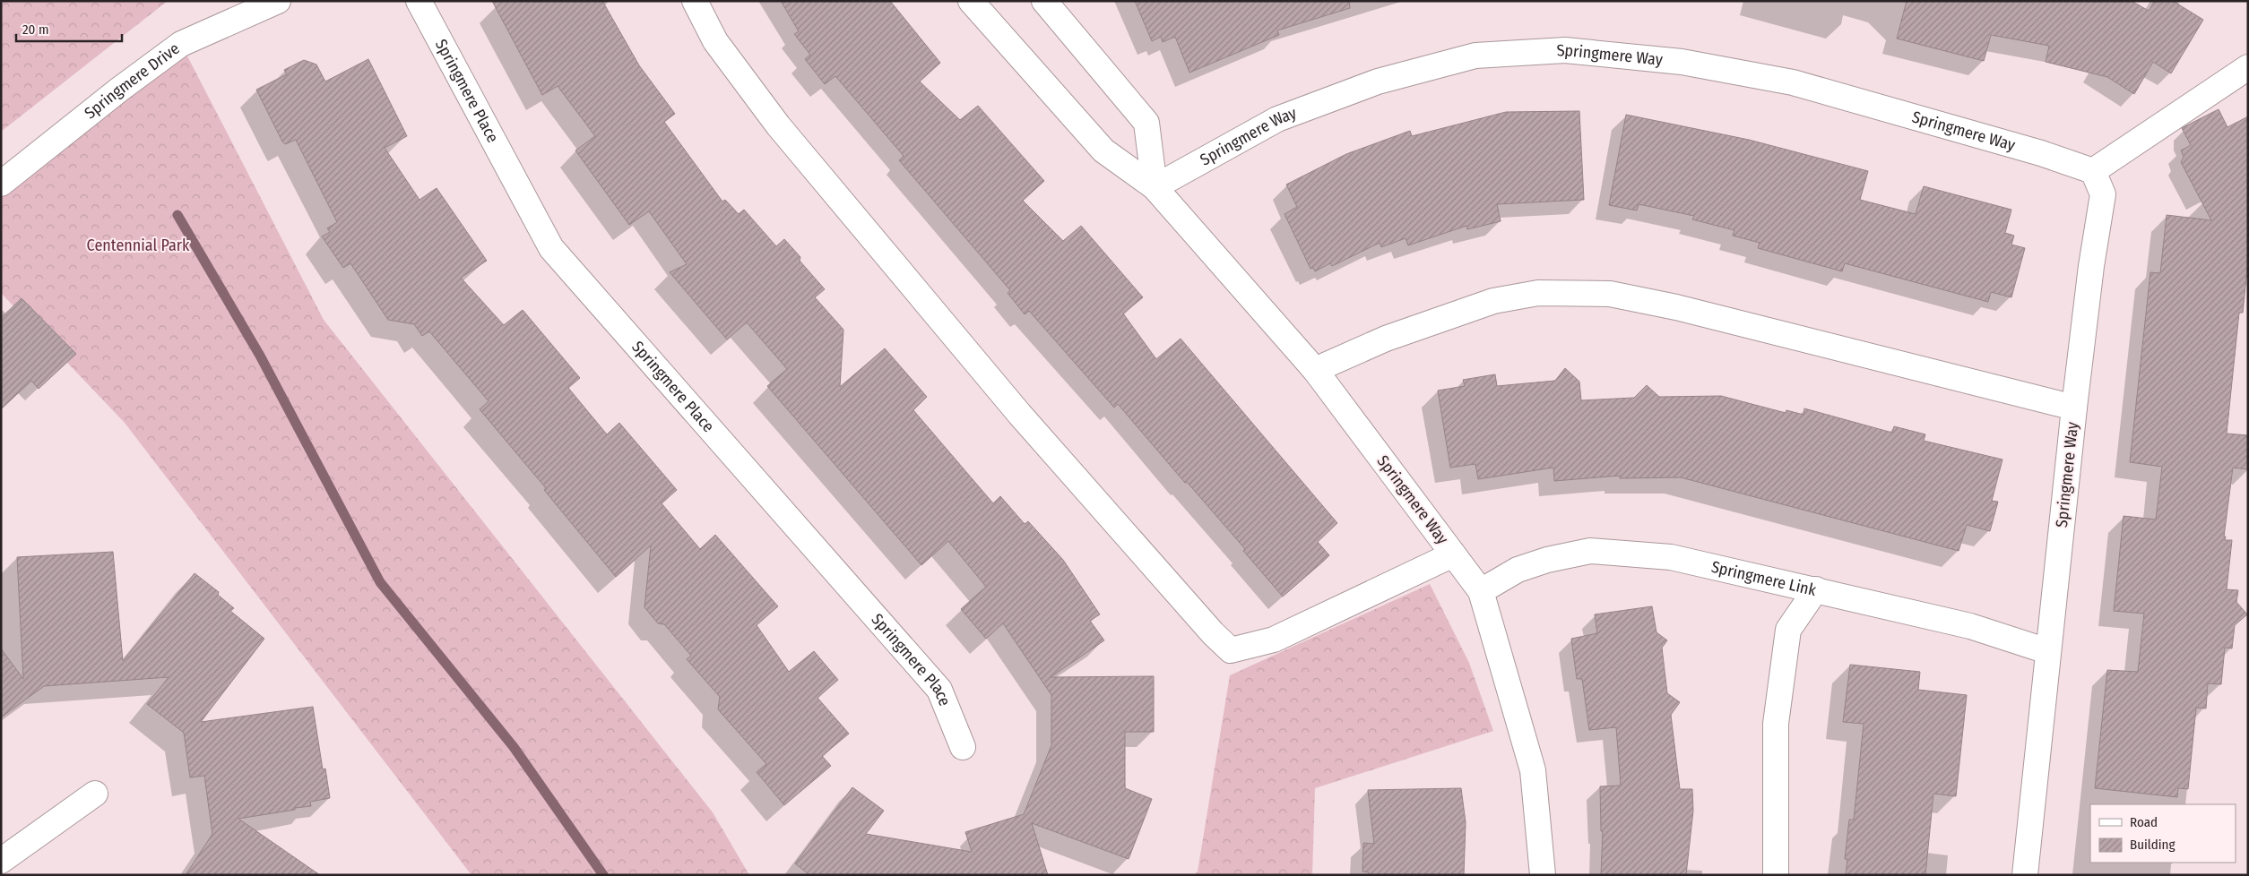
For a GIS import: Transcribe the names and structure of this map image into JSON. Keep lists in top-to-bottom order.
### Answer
{
  "streets": {
    "street": [
      "Springmere Way",
      "Springmere Drive",
      "Springmere Place",
      "Springmere Link"
    ]
  },
  "crossings": [
    ["Springmere Way", "Springmere Link"]
  ],
  "parks": ["Centennial Park"],
  "legend": ["Road", "Building"],
  "scale_bar": "20 m"
}
